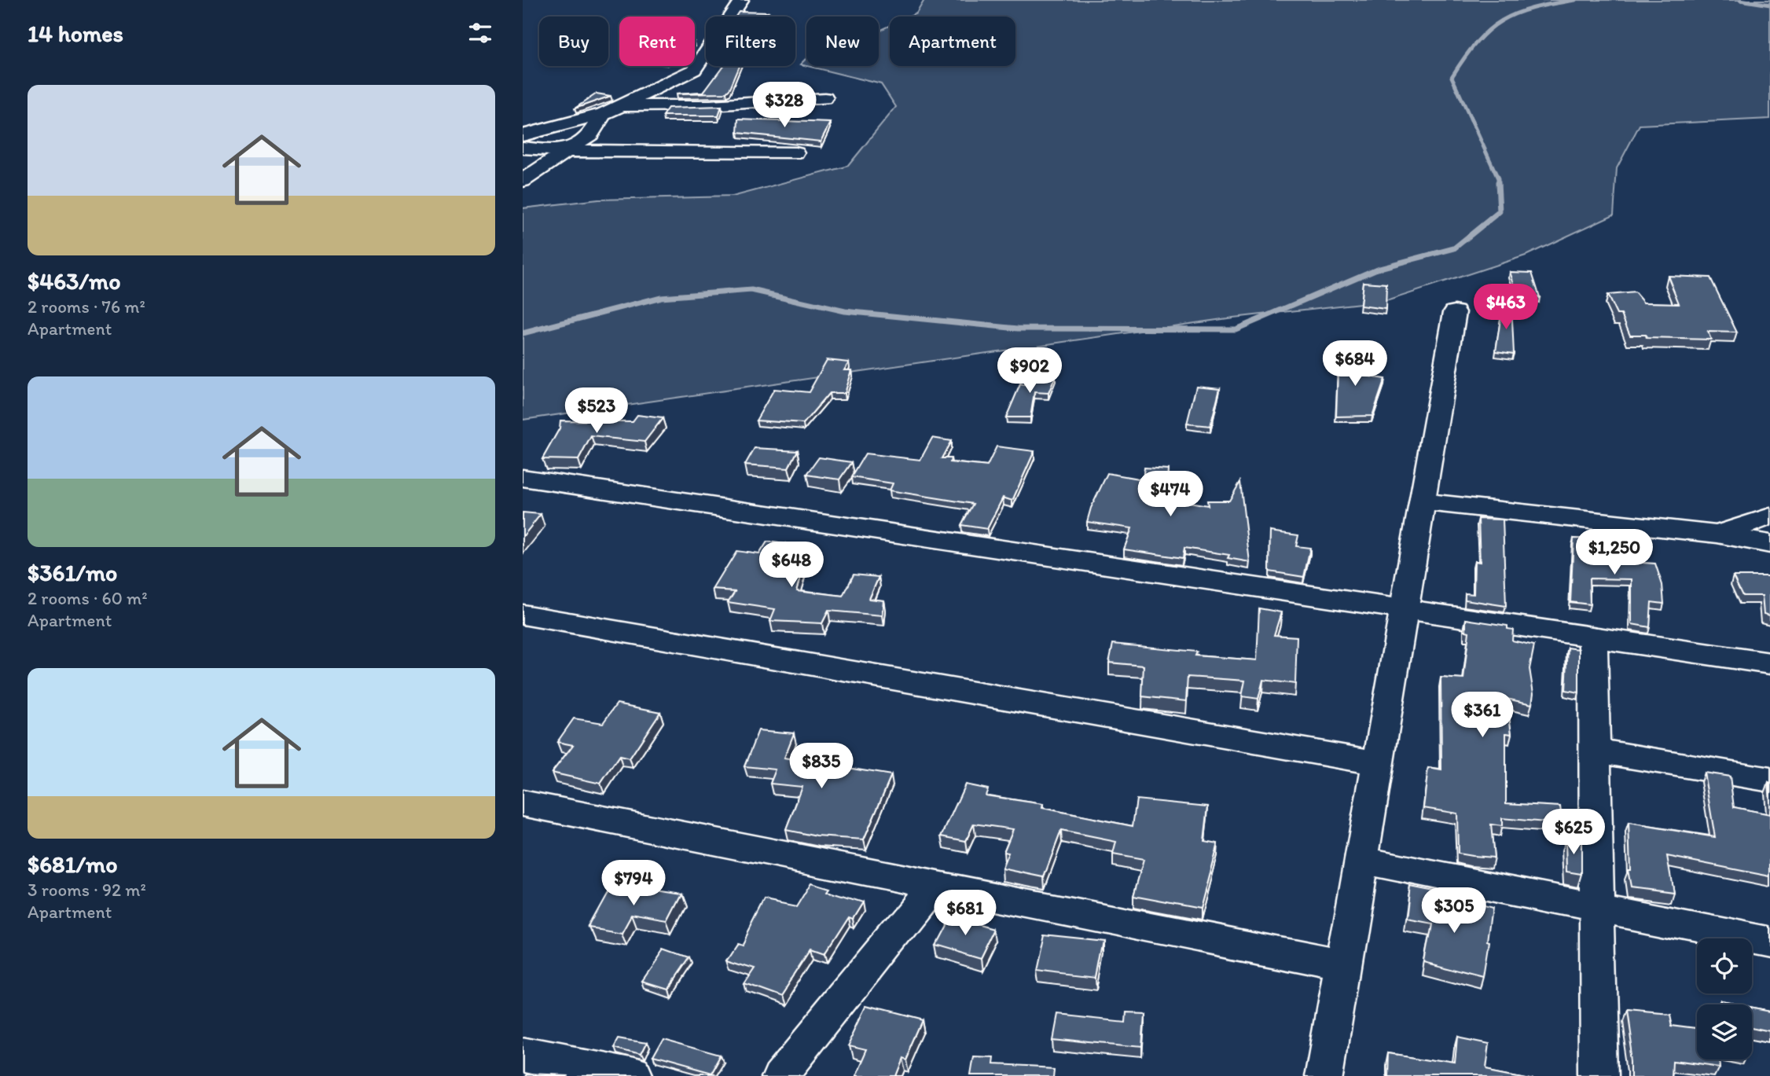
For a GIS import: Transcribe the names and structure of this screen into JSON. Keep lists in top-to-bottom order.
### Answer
{
  "page": {
    "heading": "14 homes",
    "chip": [
      "Buy",
      "Rent",
      "Filters",
      "New",
      "Apartment"
    ],
    "list": [
      {
        "name": "$463/mo",
        "note": "2 rooms · 76 m² · Apartment"
      },
      {
        "name": "$361/mo",
        "note": "2 rooms · 60 m² · Apartment"
      },
      {
        "name": "$681/mo",
        "note": "3 rooms · 92 m² · Apartment"
      }
    ],
    "price": [
      "$328",
      "$463",
      "$684",
      "$902",
      "$523",
      "$474",
      "$1,250",
      "$648",
      "$361",
      "$835",
      "$625",
      "$794",
      "$305",
      "$681"
    ]
  }
}
